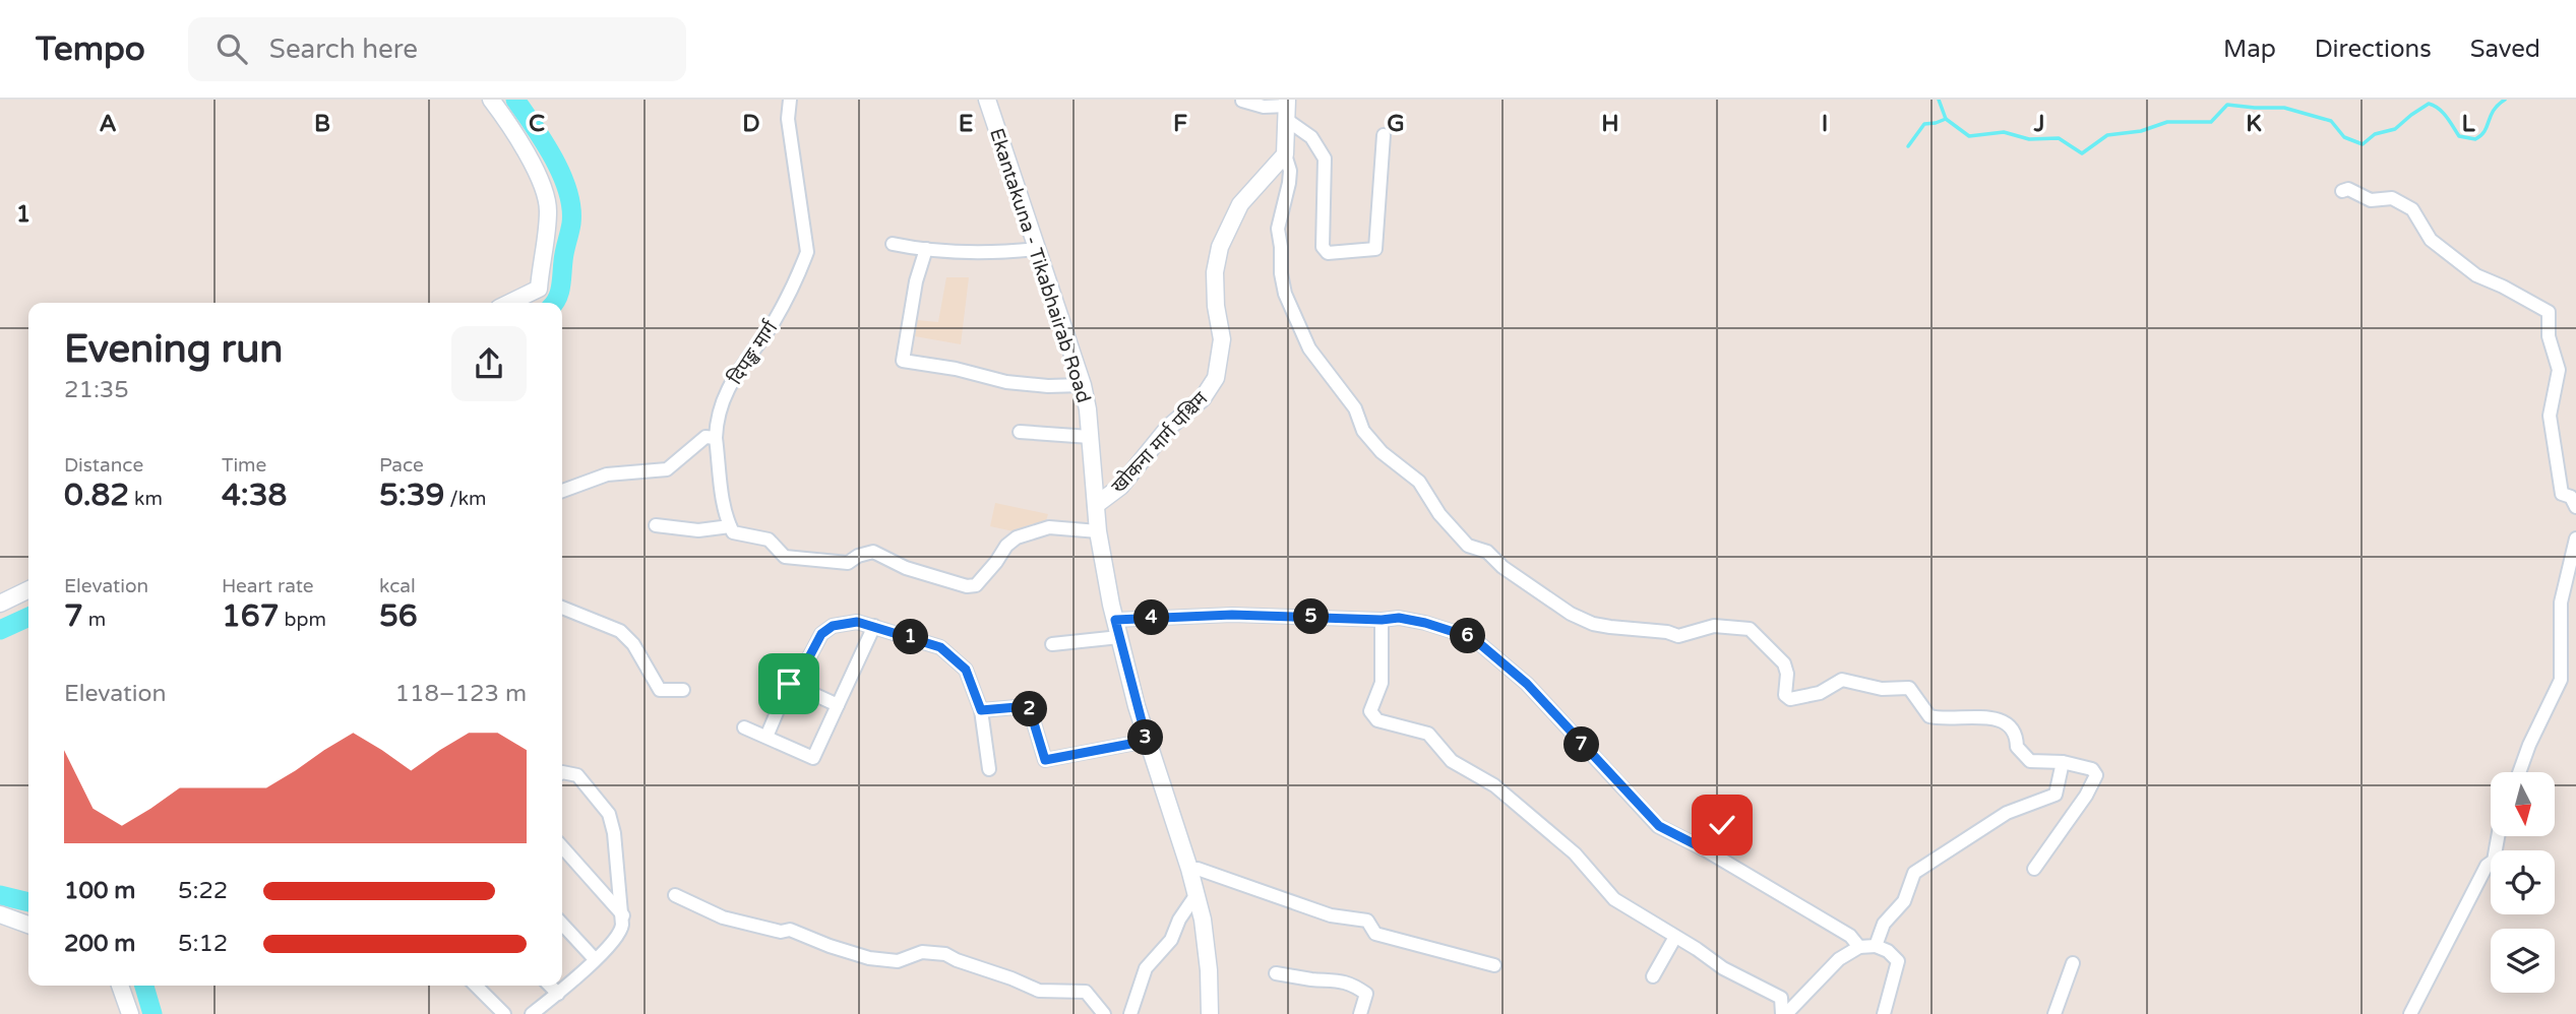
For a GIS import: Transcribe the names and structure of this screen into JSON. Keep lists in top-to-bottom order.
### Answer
{
  "streets": {
    "main road": ["Ekantakuna - Tikabhairab Road", "खोकना मार्ग पश्चिम"],
    "street": ["दिपङ्ख मार्ग"]
  },
  "crossings": [
    ["Ekantakuna - Tikabhairab Road", "खोकना मार्ग पश्चिम"]
  ],
  "north": "bottom",
  "page": {
    "header": "Tempo",
    "search": "Search here",
    "nav": ["Map", "Directions", "Saved"],
    "heading": ["Evening run", "21:35"],
    "stats": [
      ["Distance", "0.82 km"],
      ["Time", "4:38"],
      ["Pace", "5:39 /km"],
      ["Elevation", "7 m"],
      ["Heart rate", "167 bpm"],
      ["kcal", "56"]
    ],
    "pins": [
      "5",
      "4",
      "6",
      "1",
      "2",
      "3",
      "7"
    ],
    "chart": ["Elevation", "118–123 m"],
    "list": [
      {
        "name": "100 m",
        "note": "5:22"
      },
      {
        "name": "200 m",
        "note": "5:12"
      }
    ]
  },
  "grid": {
    "columns": [
      "A",
      "B",
      "C",
      "D",
      "E",
      "F",
      "G",
      "H",
      "I",
      "J",
      "K",
      "L"
    ],
    "rows": ["1"]
  }
}
